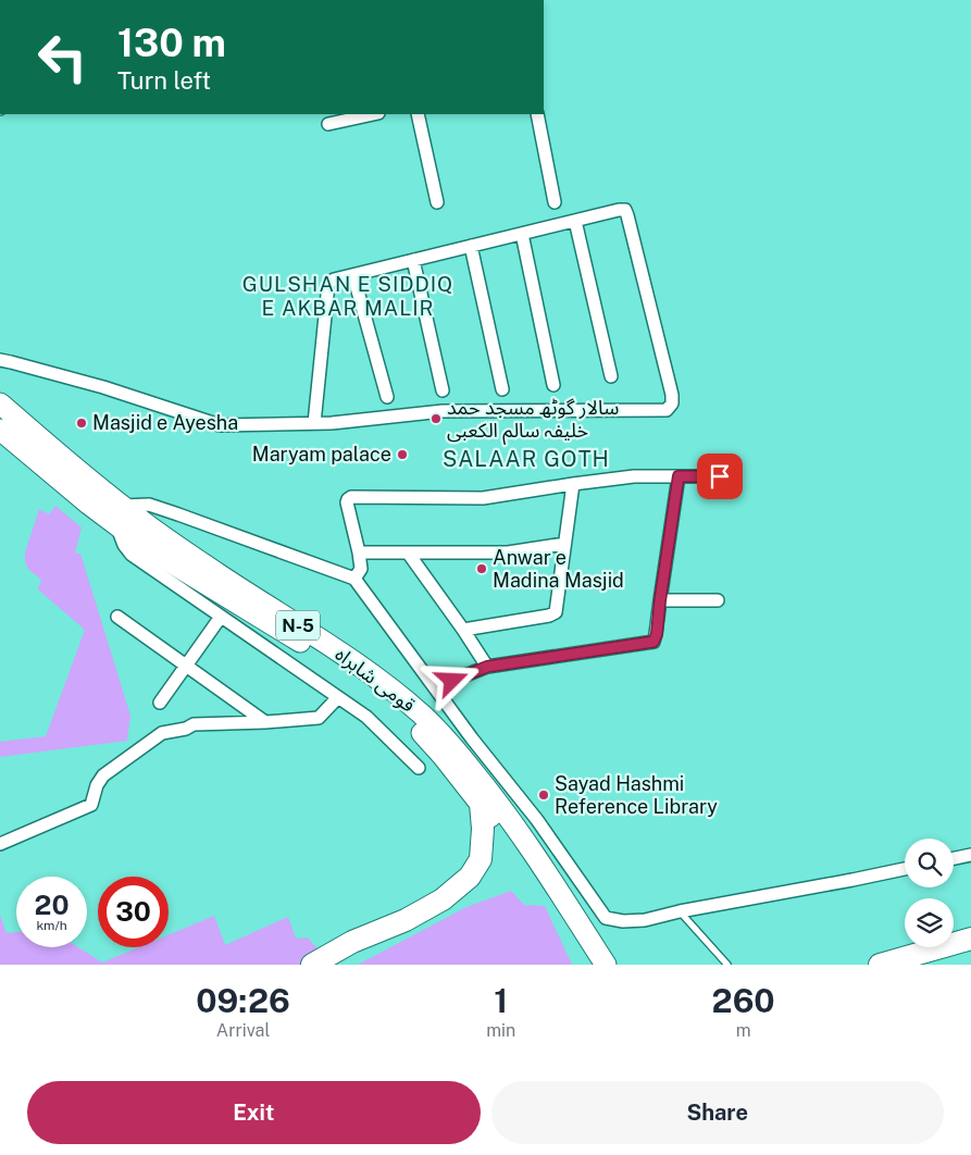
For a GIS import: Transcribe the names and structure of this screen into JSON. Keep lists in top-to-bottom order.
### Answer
{
  "streets": {
    "highway": ["N-5", "قومی شاہراہ"]
  },
  "districts": ["GULSHAN E SIDDIQ E AKBAR MALIR", "SALAAR GOTH"],
  "places": [
    "سالار گوٹھ مسجد حمد خلیفہ سالم الکعبی",
    "Masjid e Ayesha",
    "Maryam palace",
    "Anwar e Madina Masjid",
    "Sayad Hashmi Reference Library"
  ],
  "page": {
    "turn": ["130 m", "Turn left"],
    "speed": "20 km/h",
    "limit": "30",
    "eta": [
      "09:26",
      "Arrival",
      "1",
      "min",
      "260",
      "m"
    ],
    "buttons": ["Exit", "Share"]
  }
}
